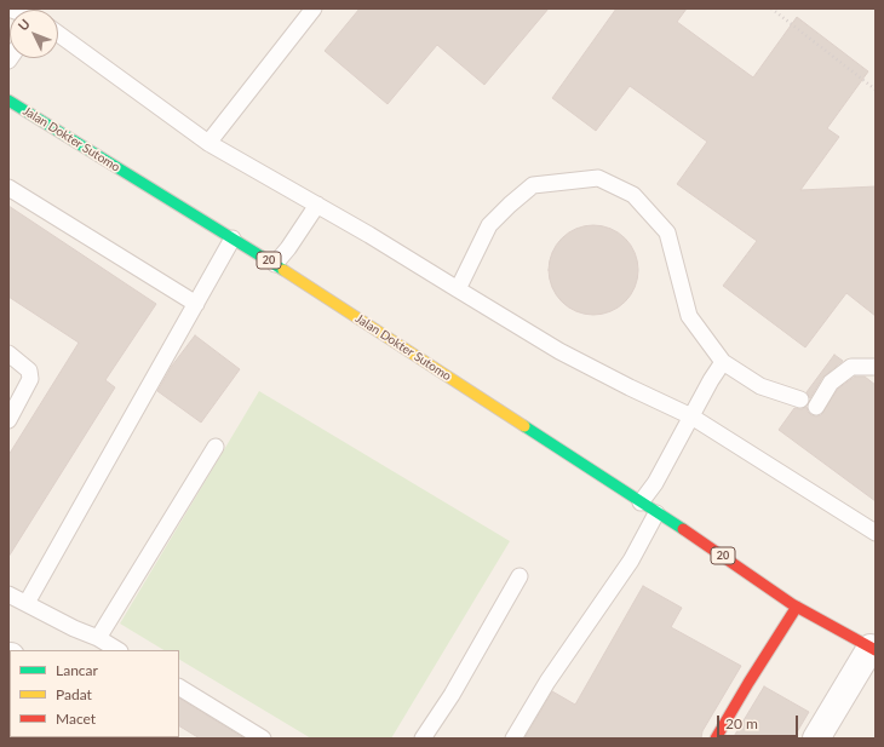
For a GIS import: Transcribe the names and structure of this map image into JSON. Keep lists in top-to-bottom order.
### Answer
{
  "streets": {
    "main road": ["Jalan Dokter Sutomo", "20"]
  },
  "legend": ["Lancar", "Padat", "Macet"],
  "scale_bar": "20 m",
  "north": "top left"
}
